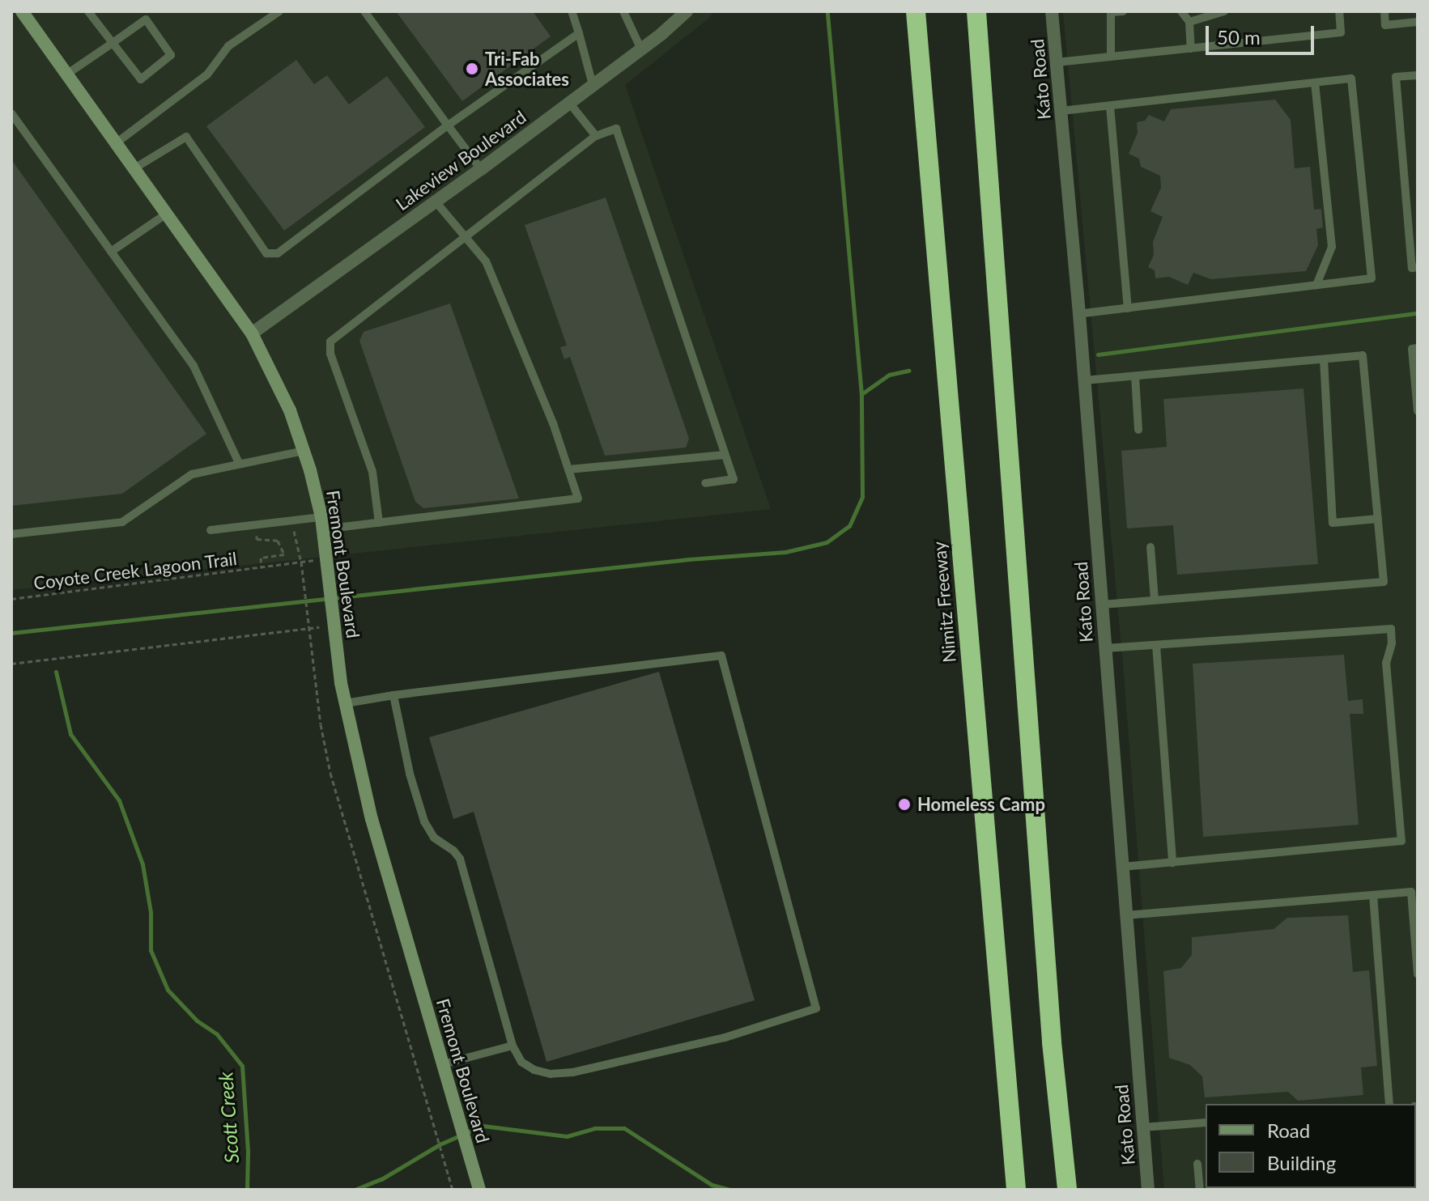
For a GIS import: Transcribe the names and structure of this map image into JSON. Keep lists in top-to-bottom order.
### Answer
{
  "streets": {
    "highway": ["Nimitz Freeway"],
    "main road": ["Fremont Boulevard"],
    "street": ["Kato Road", "Lakeview Boulevard"],
    "path": ["Coyote Creek Lagoon Trail"]
  },
  "crossings": [
    ["Lakeview Boulevard", "Fremont Boulevard"],
    ["Fremont Boulevard", "Coyote Creek Lagoon Trail"]
  ],
  "water": ["Scott Creek"],
  "places": ["Tri-Fab Associates", "Homeless Camp"],
  "legend": ["Road", "Building"],
  "scale_bar": "50 m"
}
